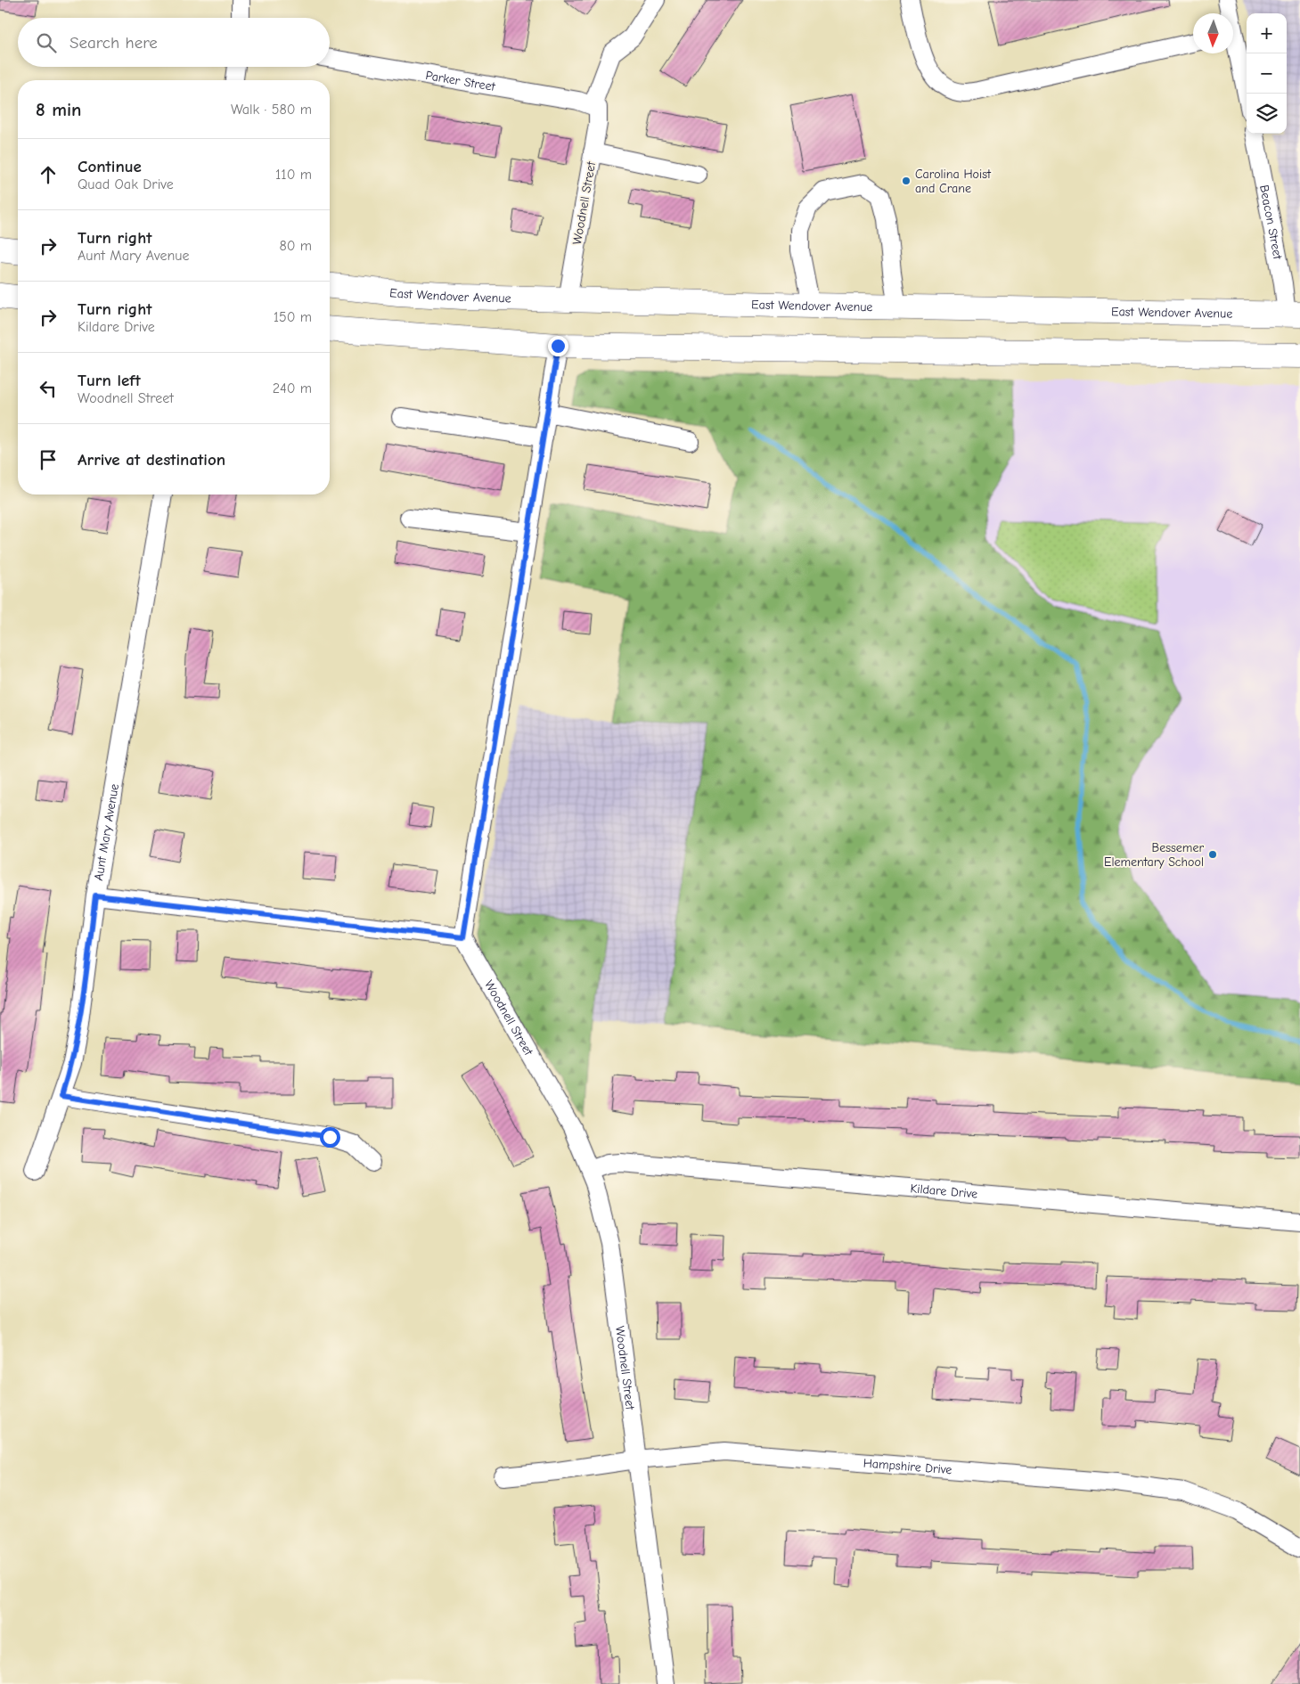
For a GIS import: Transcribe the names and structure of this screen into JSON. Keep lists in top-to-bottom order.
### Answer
{
  "streets": {
    "highway": ["East Wendover Avenue"],
    "street": [
      "Parker Street",
      "Woodnell Street",
      "Beacon Street",
      "Aunt Mary Avenue",
      "Kildare Drive",
      "Hampshire Drive"
    ]
  },
  "crossings": [
    ["Parker Street", "Woodnell Street"],
    ["Woodnell Street", "East Wendover Avenue"],
    ["Woodnell Street", "Kildare Drive"],
    ["Woodnell Street", "Hampshire Drive"],
    ["Beacon Street", "East Wendover Avenue"]
  ],
  "places": ["Carolina Hoist and Crane", "Bessemer Elementary School"],
  "north": "bottom",
  "page": {
    "map_buttons": ["+", "−"],
    "search": "Search here",
    "heading": ["8 min", "Walk · 580 m"],
    "list": [
      ["Continue", "Quad Oak Drive", "110 m"],
      ["Turn right", "Aunt Mary Avenue", "80 m"],
      ["Turn right", "Kildare Drive", "150 m"],
      ["Turn left", "Woodnell Street", "240 m"],
      "Arrive at destination"
    ]
  }
}
